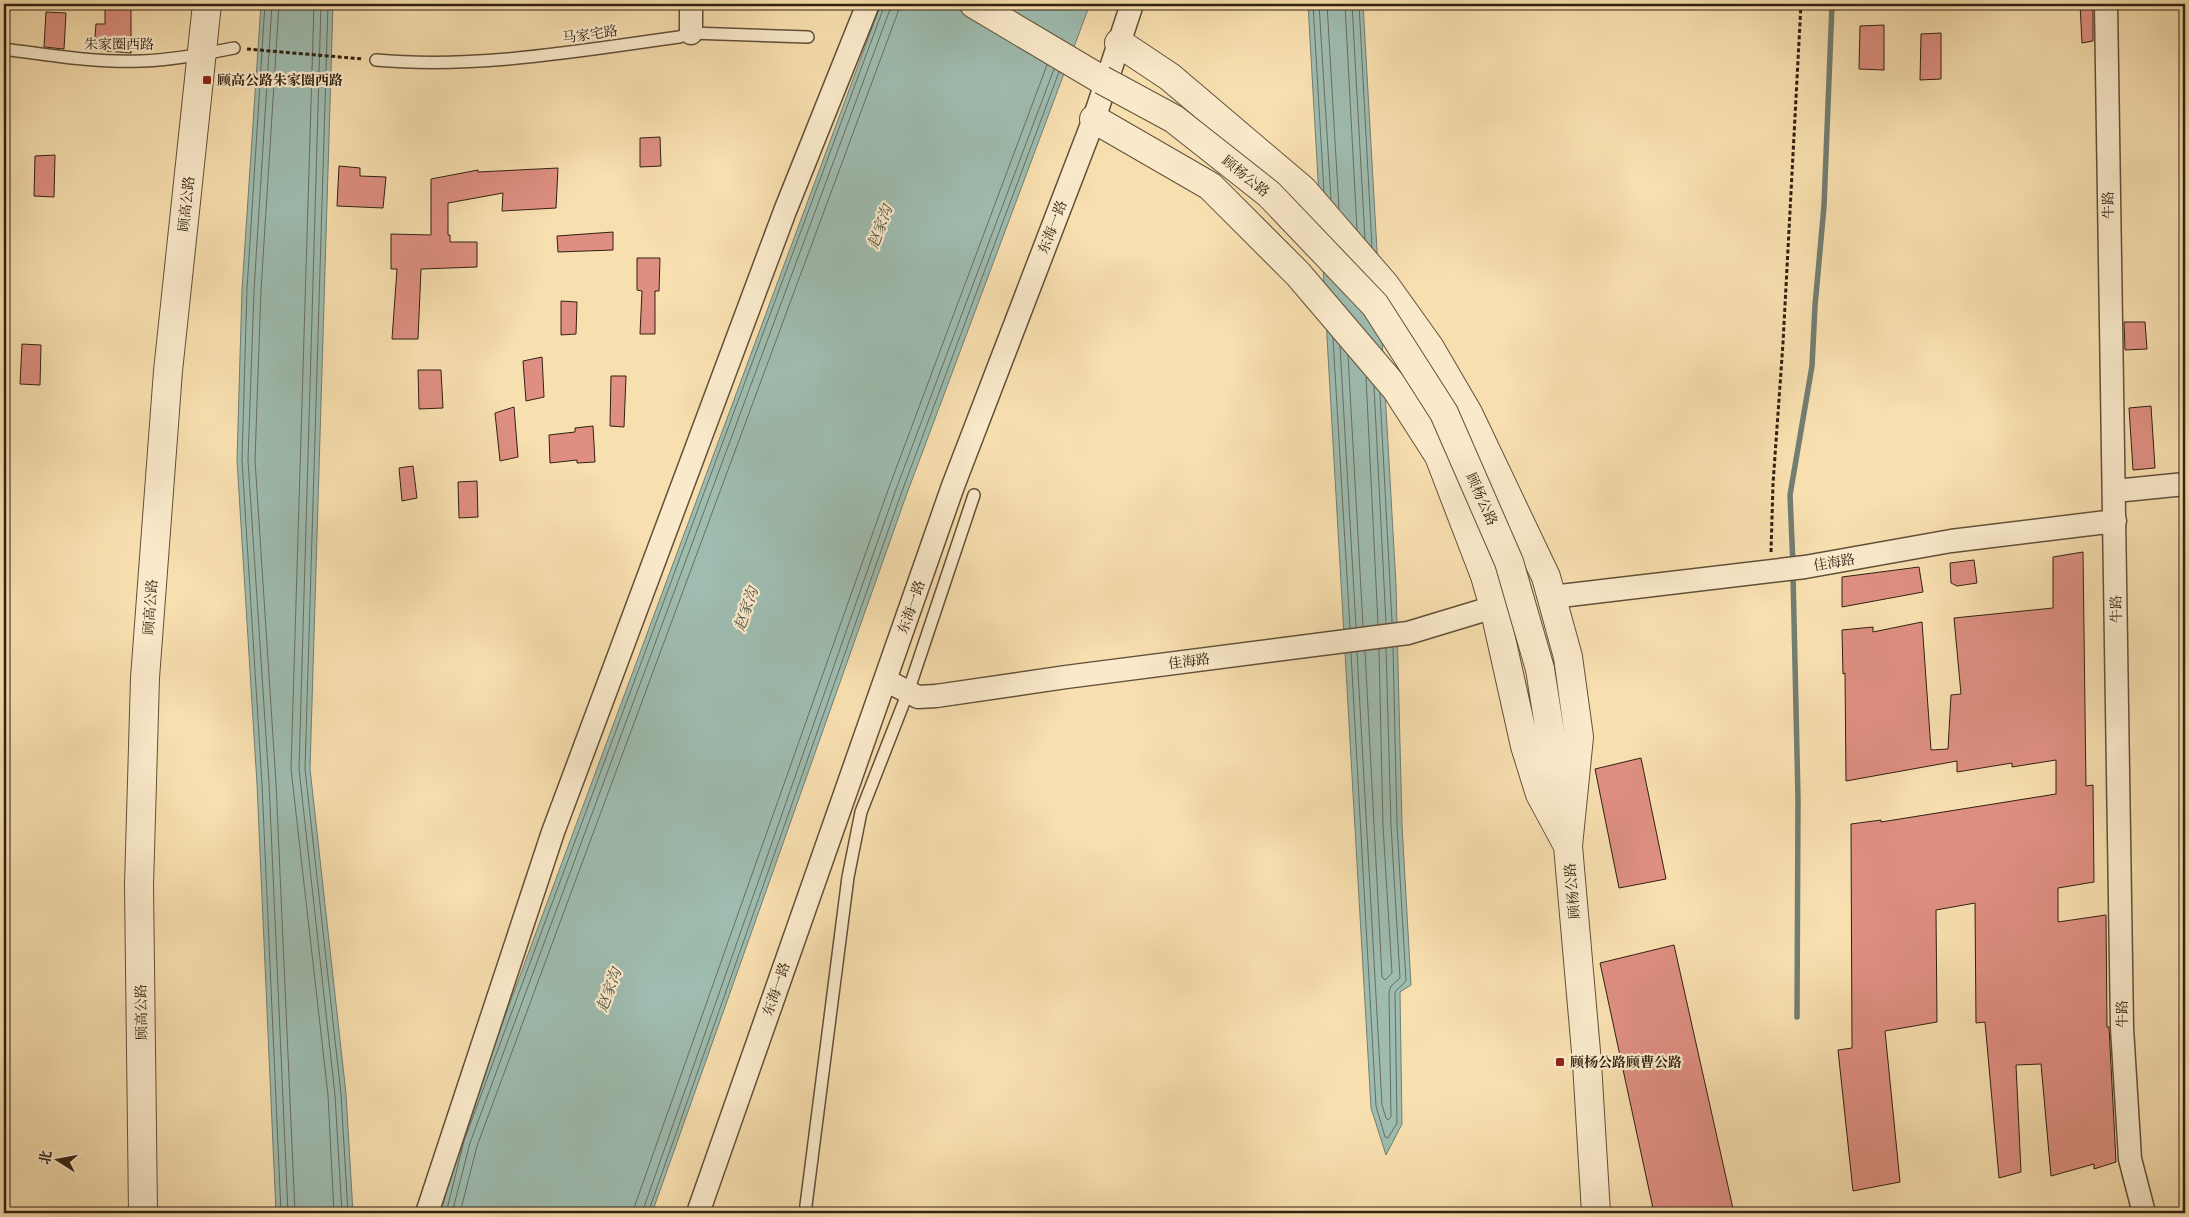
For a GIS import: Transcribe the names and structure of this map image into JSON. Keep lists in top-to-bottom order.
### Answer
{
  "streets": {
    "street": [
      "顾杨公路",
      "顾高公路",
      "牛路",
      "东海一路",
      "佳海路"
    ],
    "lane": ["马家宅路", "朱家圈西路"]
  },
  "crossings": [
    ["朱家圈西路", "顾高公路"],
    ["牛路", "佳海路"],
    ["东海一路", "佳海路"]
  ],
  "water": ["赵家沟"],
  "places": {
    "transit": ["顾高公路朱家圈西路", "顾杨公路顾曹公路"]
  },
  "north": "left"
}
